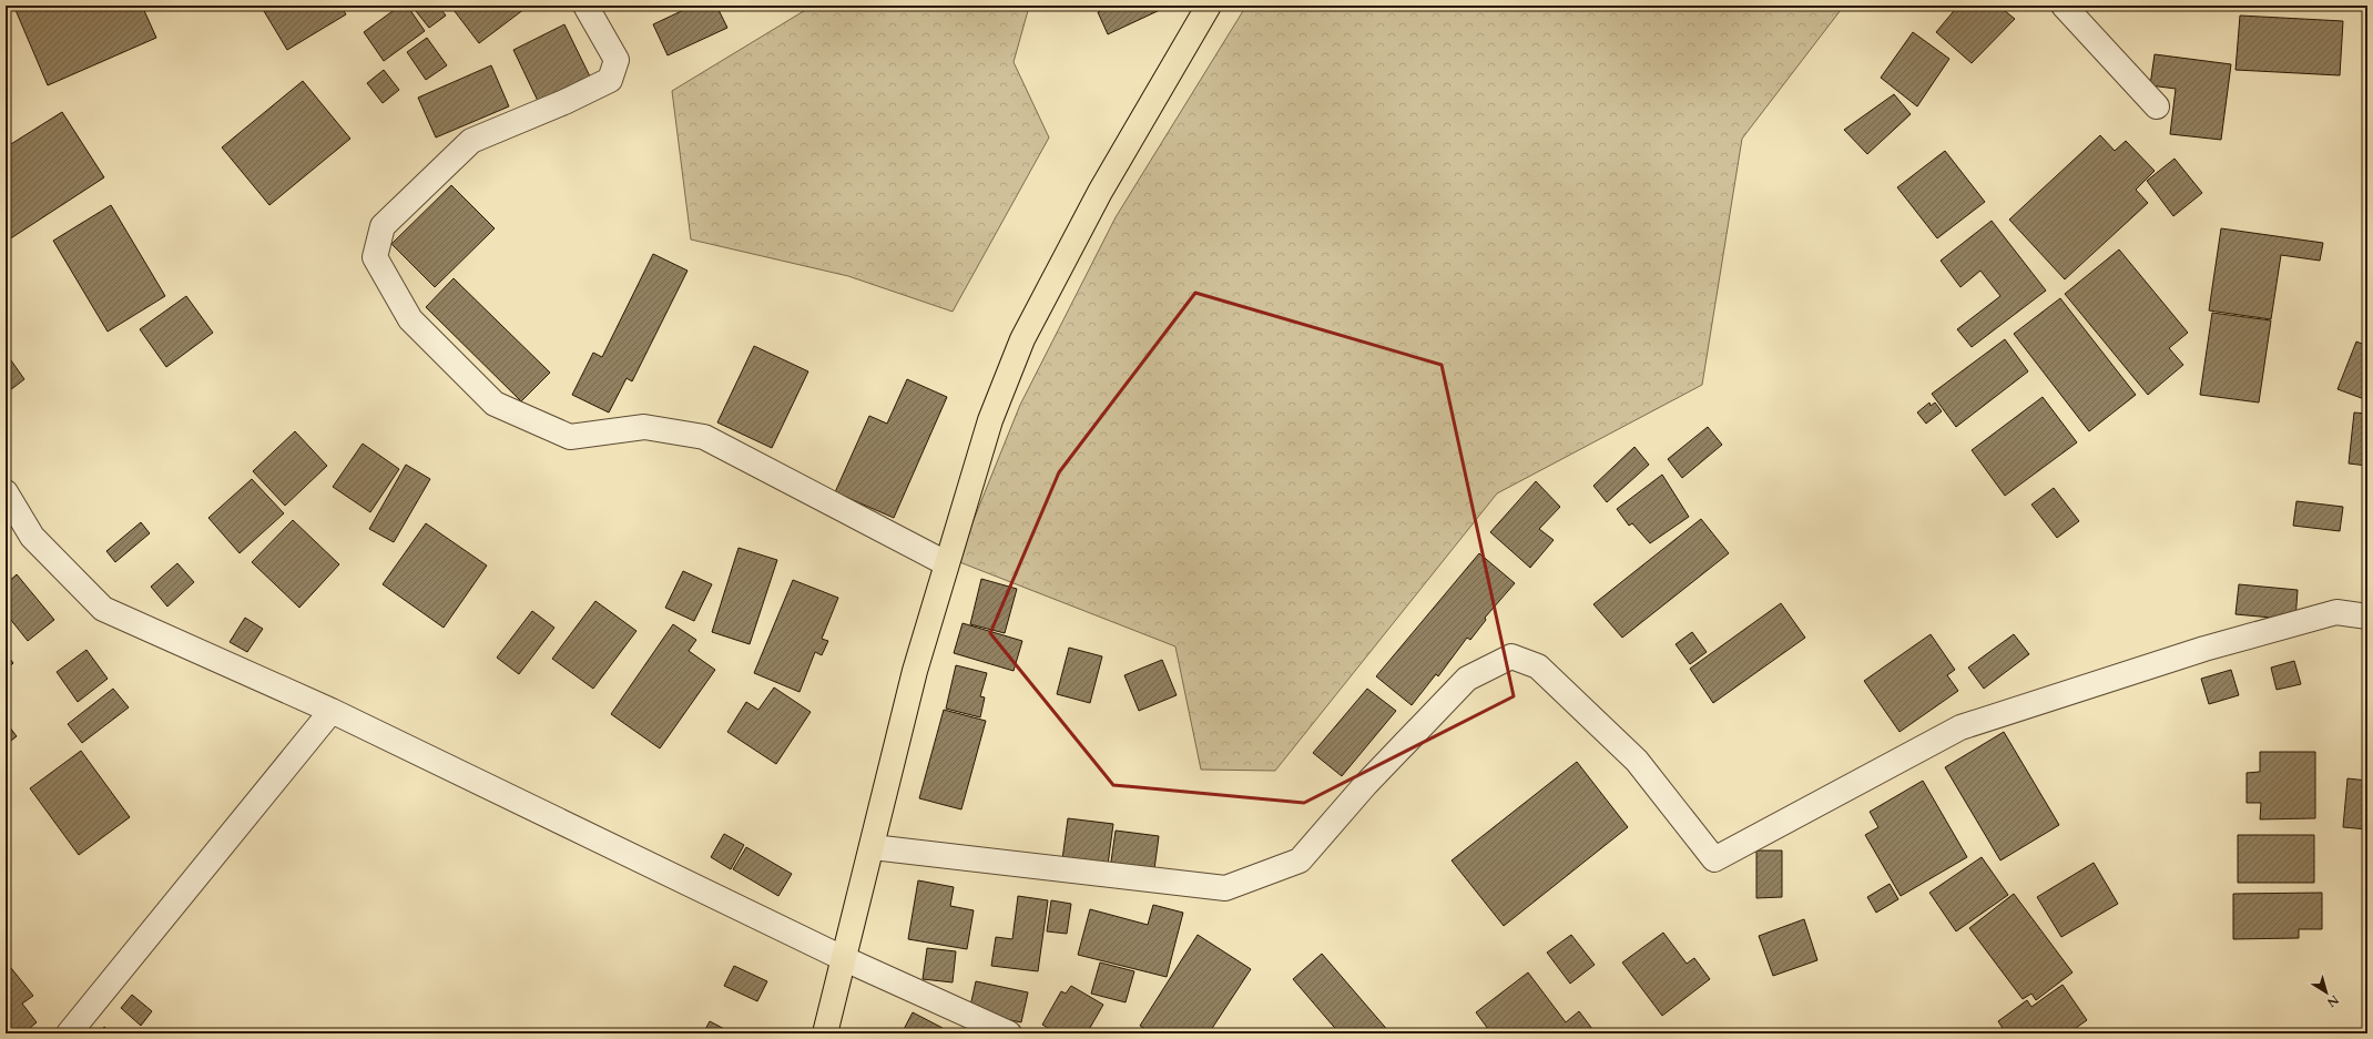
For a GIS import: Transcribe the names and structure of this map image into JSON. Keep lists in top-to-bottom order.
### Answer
{
  "north": "bottom right"
}
